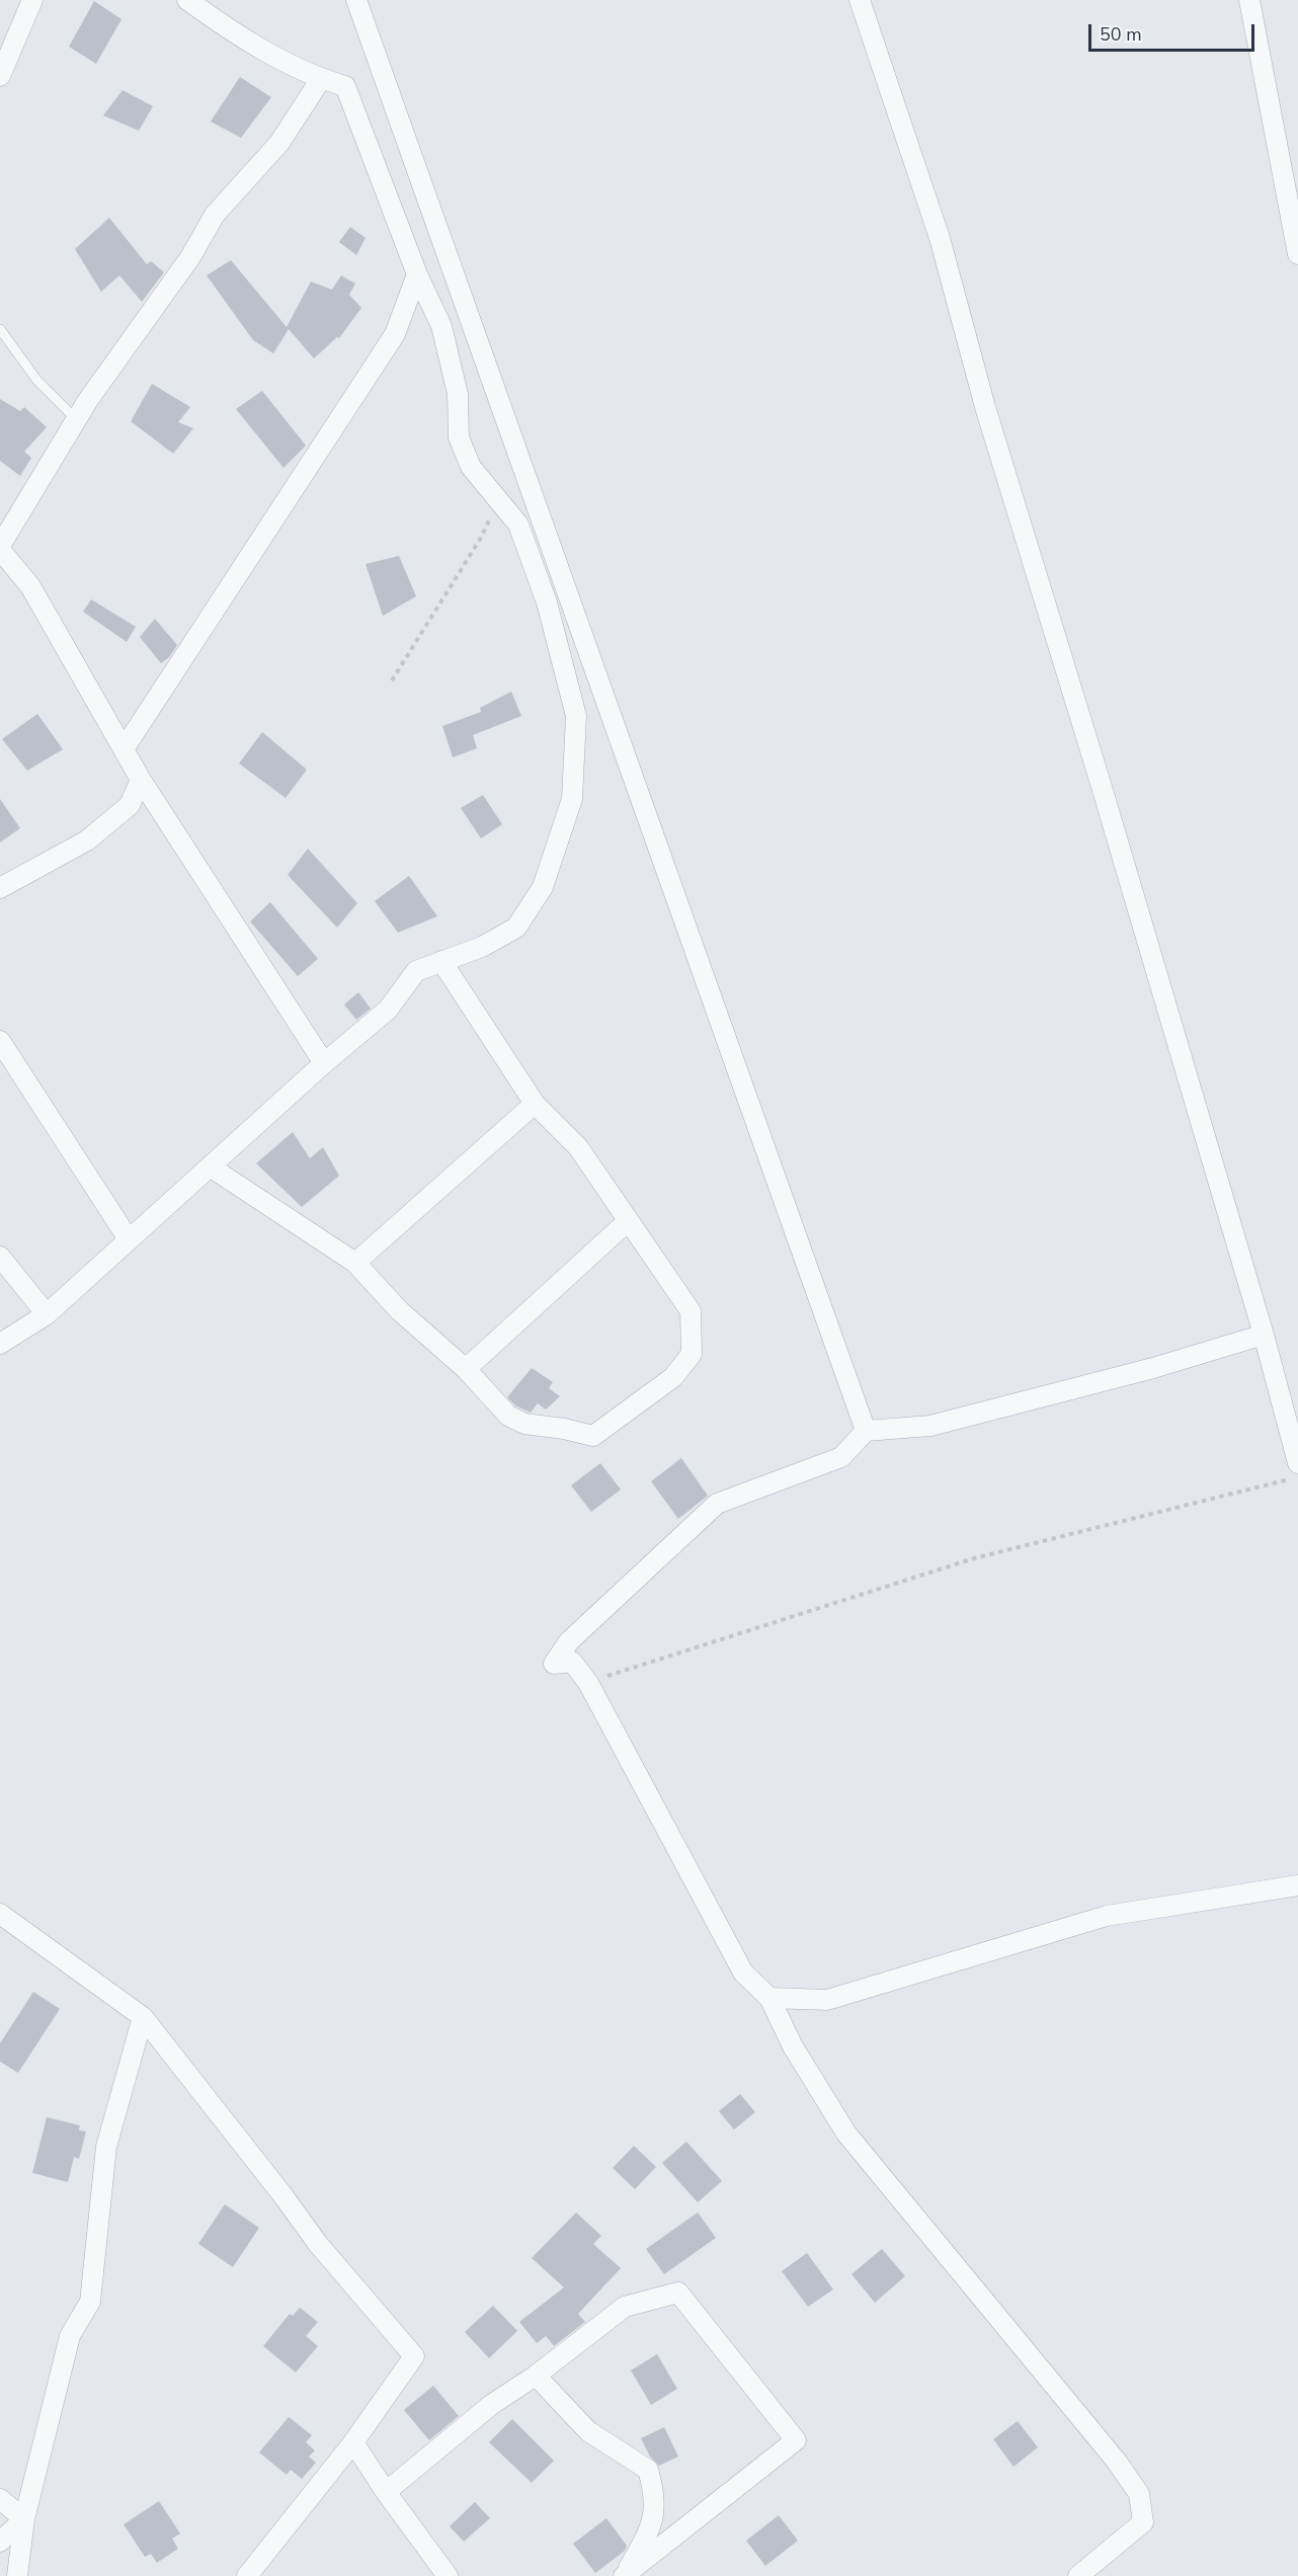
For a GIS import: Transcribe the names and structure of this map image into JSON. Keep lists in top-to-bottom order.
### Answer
{
  "scale_bar": "50 m"
}
